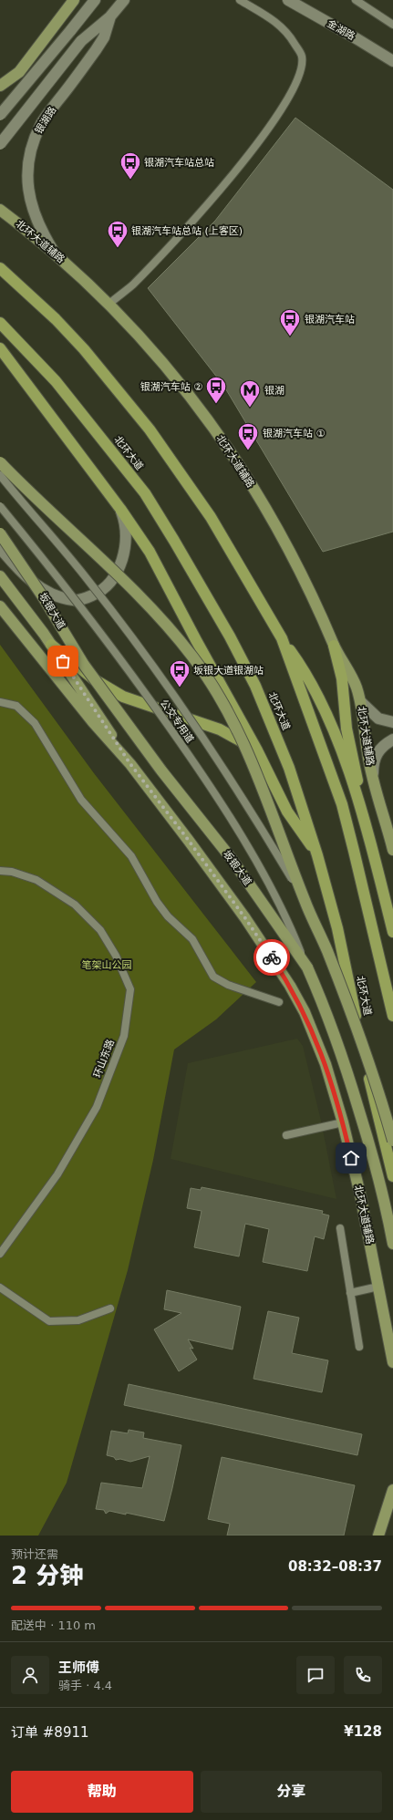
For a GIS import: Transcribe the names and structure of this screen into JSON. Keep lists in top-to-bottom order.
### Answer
{
  "streets": {
    "highway": ["北环大道"],
    "main road": ["北环大道辅路", "坂银大道"],
    "street": ["金湖路", "银湖路"],
    "lane": ["公交专用道", "环山东路"]
  },
  "crossings": [
    ["银湖路", "北环大道辅路"],
    ["坂银大道", "公交专用道"]
  ],
  "parks": ["笔架山公园"],
  "places": {
    "bus stop": [
      "银湖汽车站总站",
      "银湖汽车站总站 (上客区)",
      "银湖汽车站",
      "银湖汽车站 ②",
      "银湖汽车站 ①",
      "坂银大道银湖站"
    ],
    "metro station": ["银湖"]
  },
  "page": {
    "heading": ["2 分钟", "预计还需", "08:32–08:37"],
    "panel": [
      "王师傅",
      "骑手 · 4.4",
      "订单 #8911",
      "¥128"
    ],
    "bar": "配送中 · 110 m",
    "buttons": ["帮助", "分享"]
  }
}
